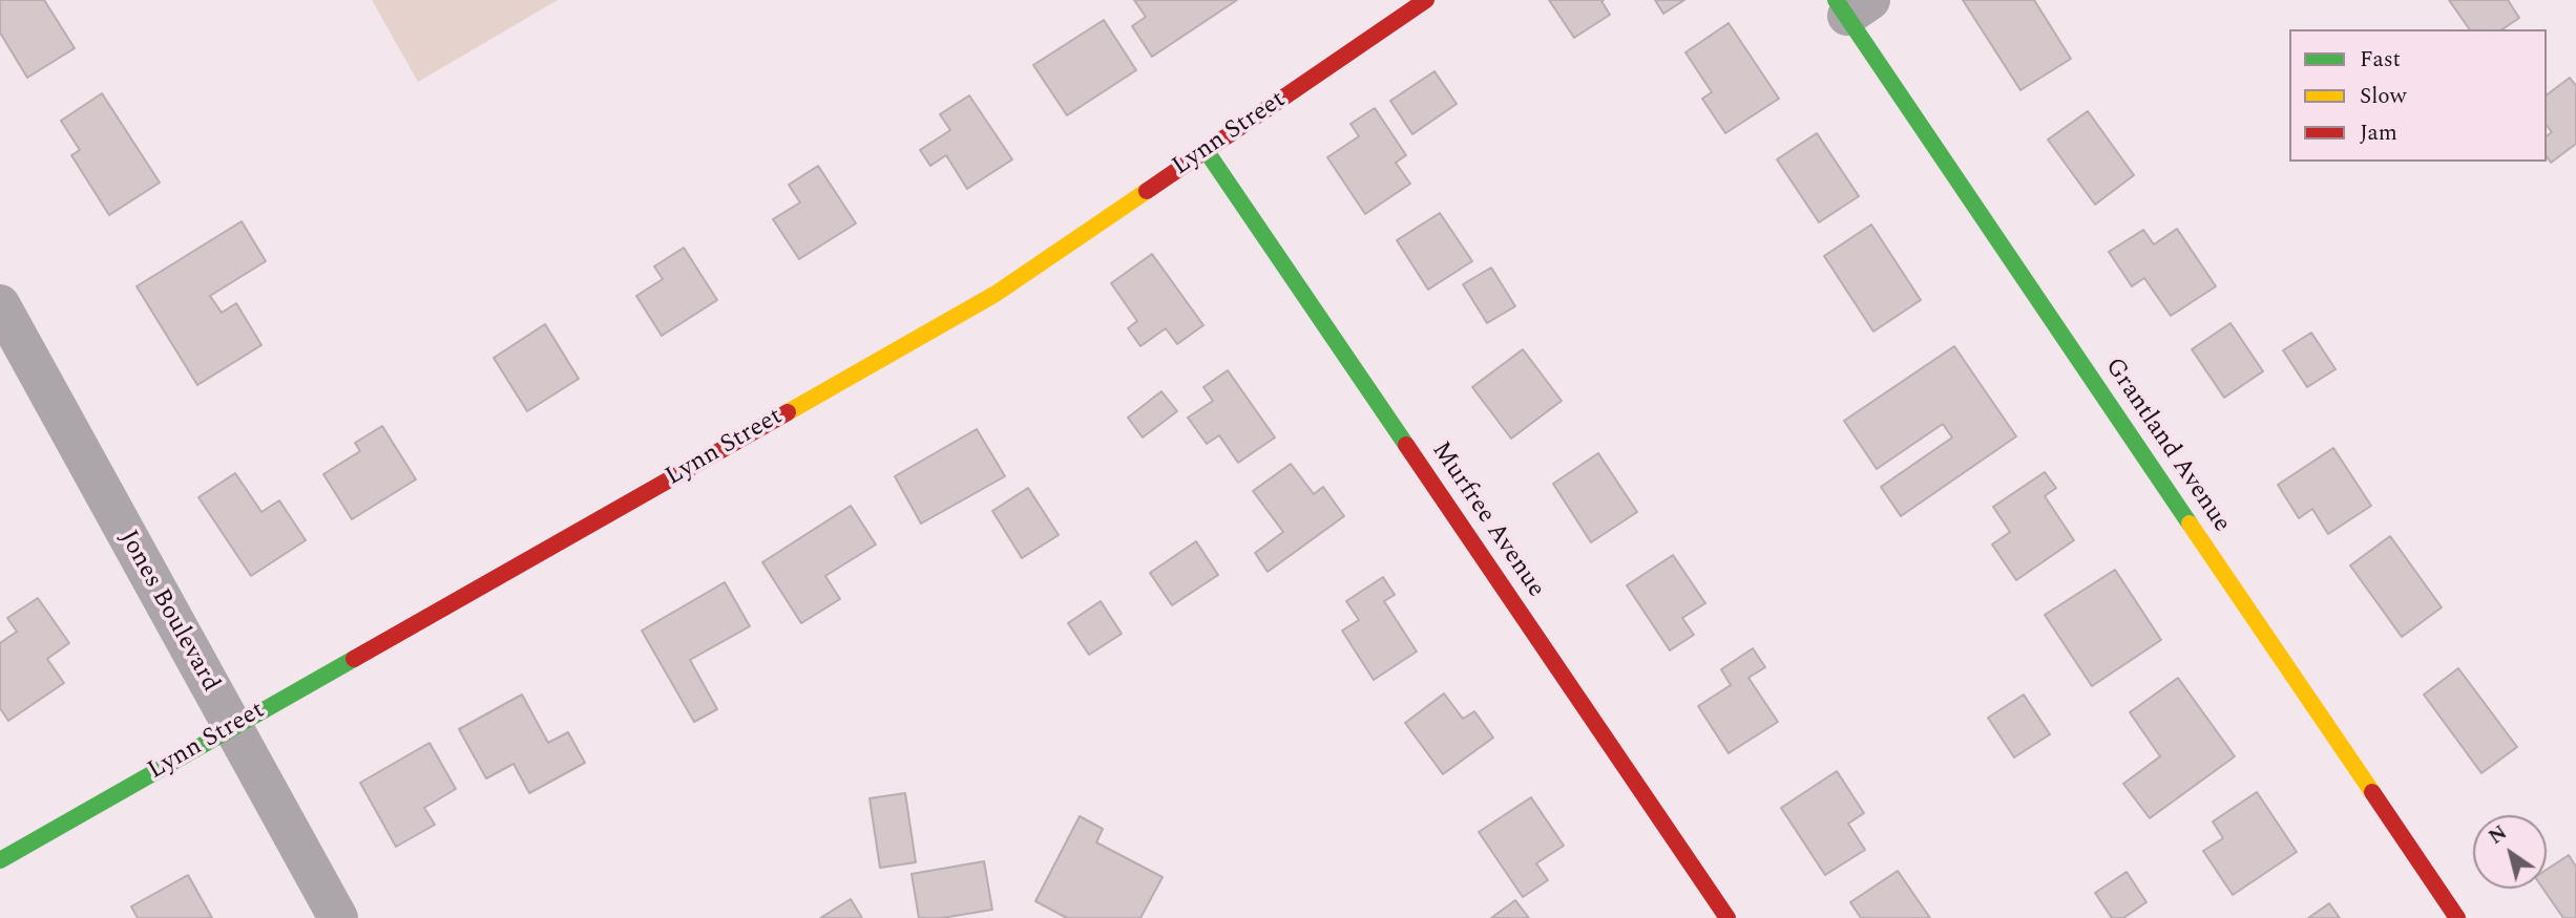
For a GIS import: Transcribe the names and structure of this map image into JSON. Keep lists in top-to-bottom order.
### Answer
{
  "streets": {
    "street": [
      "Lynn Street",
      "Grantland Avenue",
      "Murfree Avenue",
      "Jones Boulevard"
    ]
  },
  "crossings": [
    ["Lynn Street", "Murfree Avenue"],
    ["Lynn Street", "Jones Boulevard"]
  ],
  "legend": ["Fast", "Slow", "Jam"],
  "north": "top left"
}
